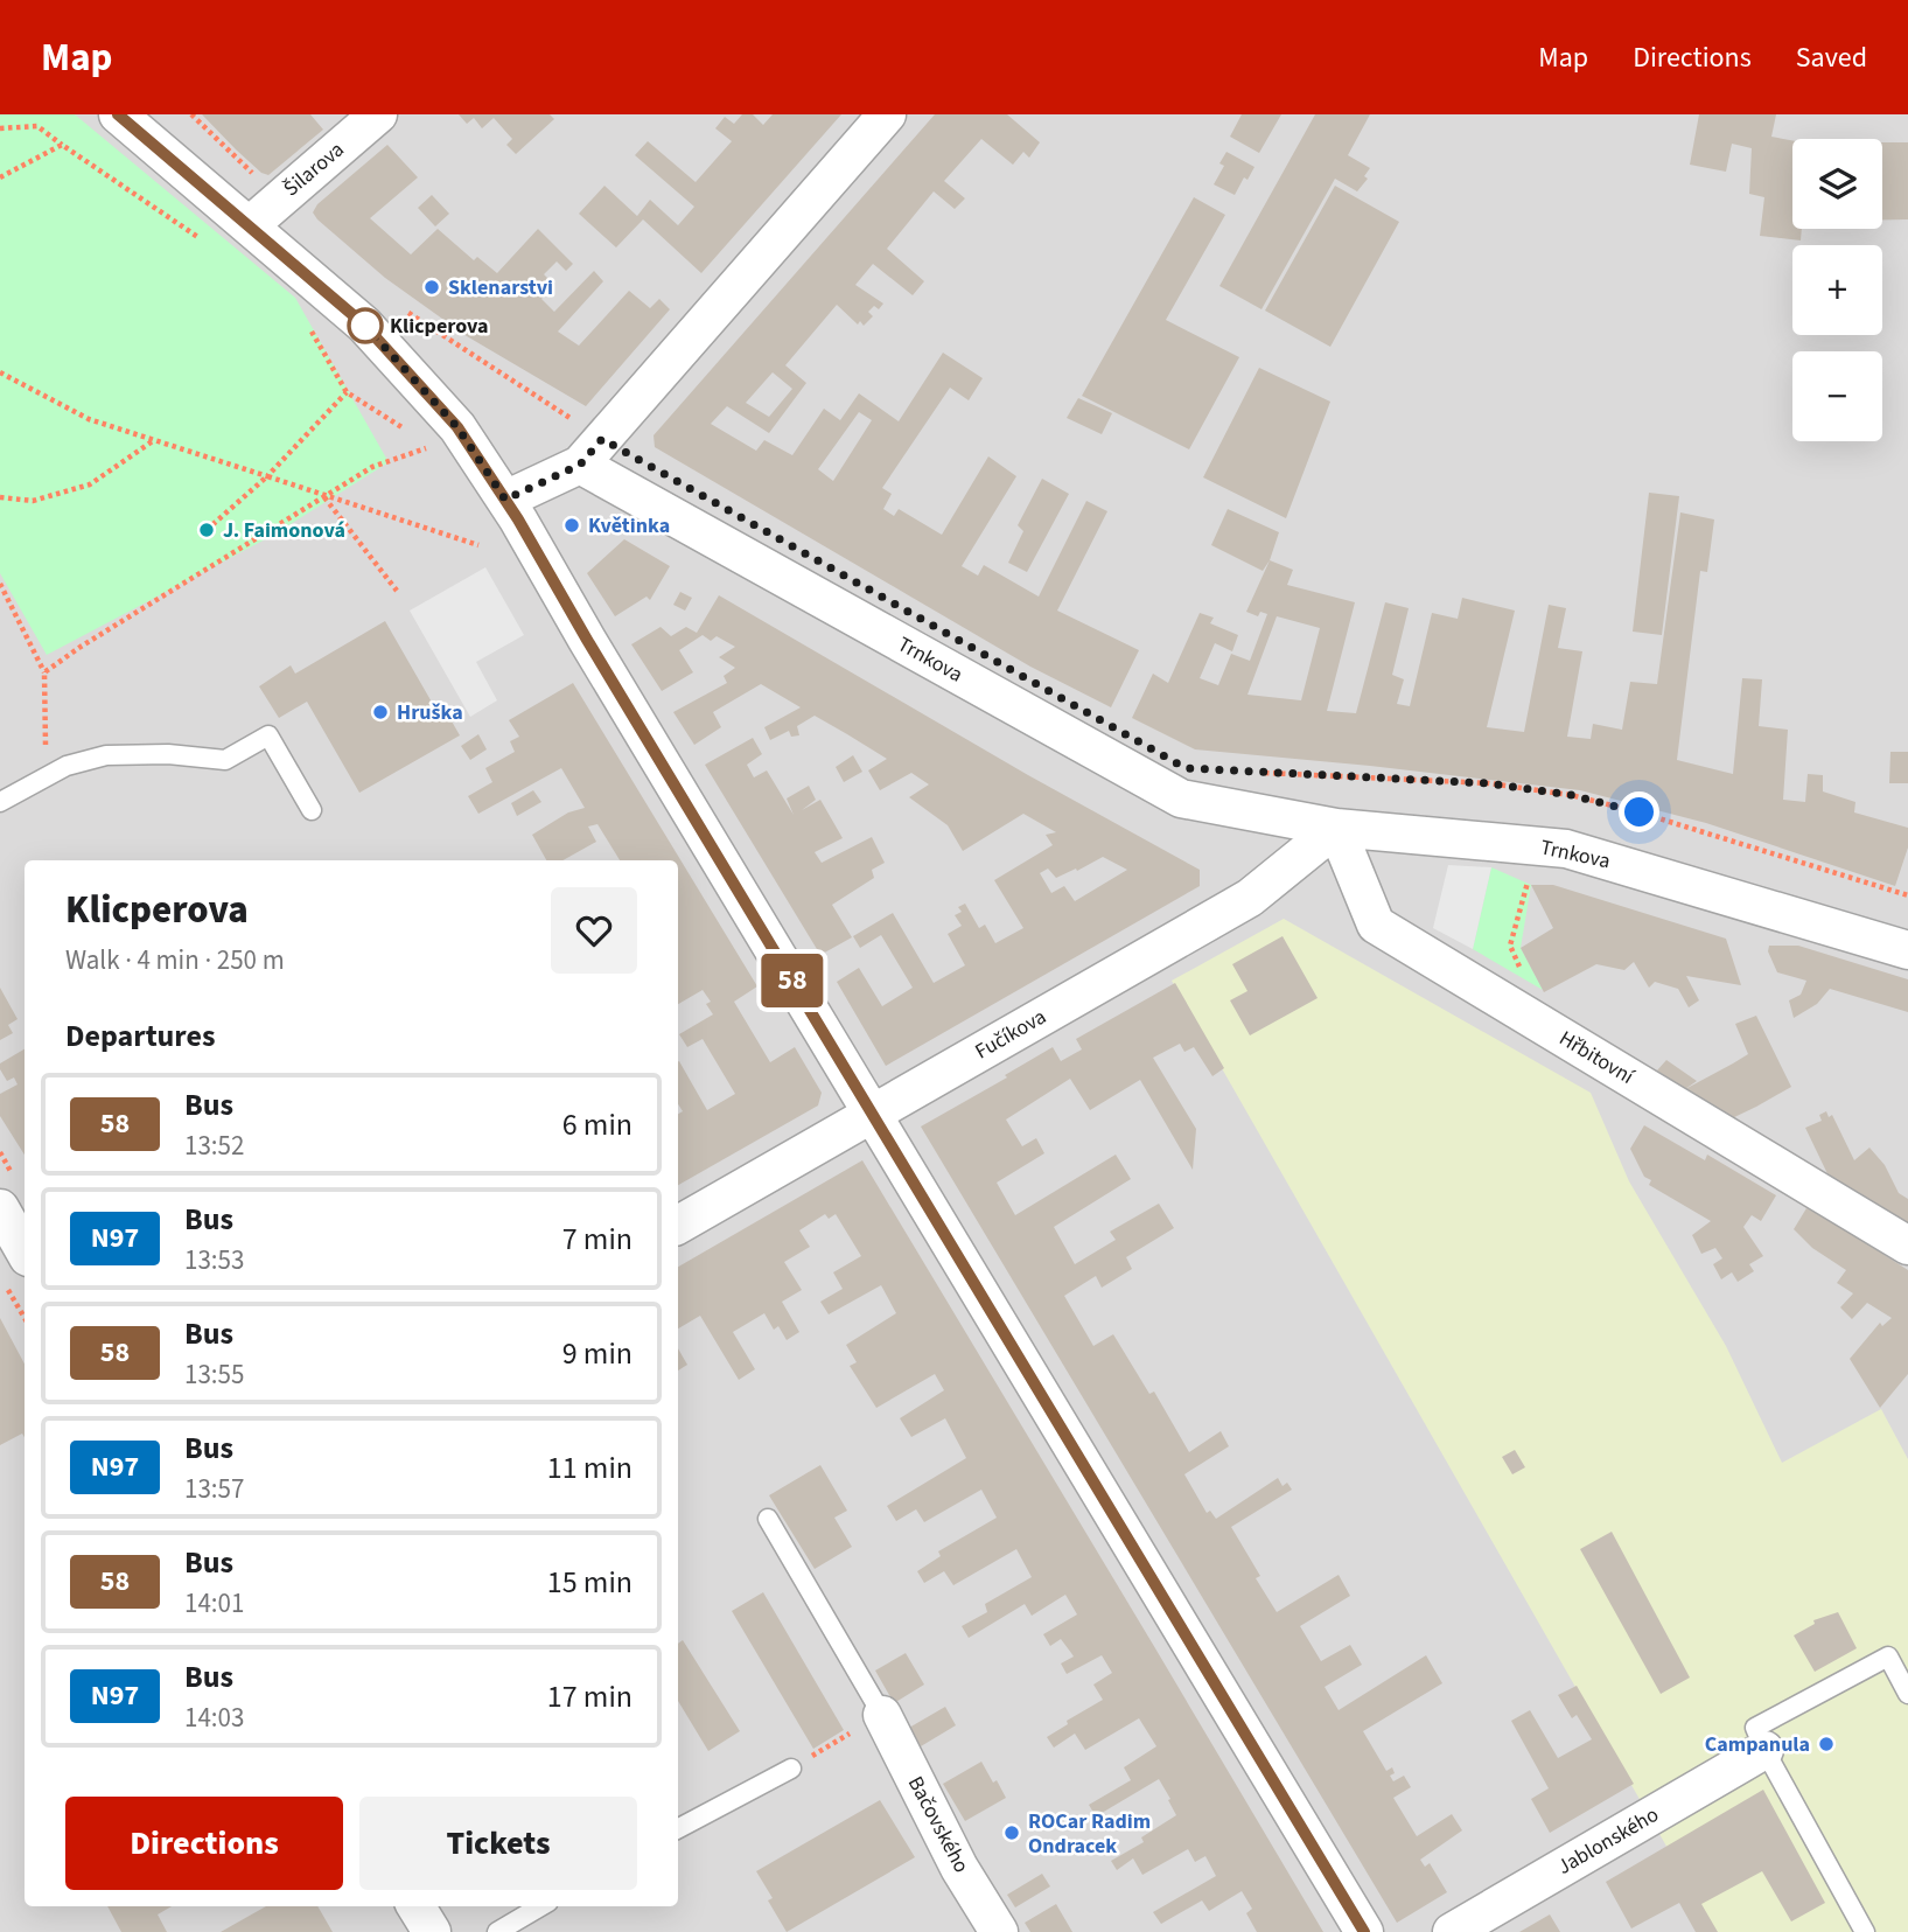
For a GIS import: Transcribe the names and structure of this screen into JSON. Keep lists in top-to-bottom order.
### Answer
{
  "streets": {
    "street": [
      "Šilarova",
      "Trnkova",
      "Fučíkova",
      "Hřbitovní",
      "Bačovského",
      "Jablonského"
    ]
  },
  "crossings": [
    ["Trnkova", "Fučíkova"],
    ["Trnkova", "Hřbitovní"],
    ["Fučíkova", "Hřbitovní"]
  ],
  "places": [
    "Sklenarstvi",
    "Klicperova",
    "Květinka",
    "J. Faimonová",
    "Hruška",
    "Campanula",
    "ROCar Radim Ondracek"
  ],
  "lines": ["bus line 58"],
  "page": {
    "header": "Map",
    "nav": ["Map", "Directions", "Saved"],
    "on_map": "58",
    "map_buttons": ["+", "−"],
    "heading": [
      ["Klicperova", "Walk · 4 min · 250 m"],
      "Departures"
    ],
    "list": [
      {
        "mark": "58",
        "name": "Bus",
        "note": "13:52",
        "value": "6 min"
      },
      {
        "mark": "N97",
        "name": "Bus",
        "note": "13:53",
        "value": "7 min"
      },
      {
        "mark": "58",
        "name": "Bus",
        "note": "13:55",
        "value": "9 min"
      },
      {
        "mark": "N97",
        "name": "Bus",
        "note": "13:57",
        "value": "11 min"
      },
      {
        "mark": "58",
        "name": "Bus",
        "note": "14:01",
        "value": "15 min"
      },
      {
        "mark": "N97",
        "name": "Bus",
        "note": "14:03",
        "value": "17 min"
      }
    ],
    "buttons": ["Directions", "Tickets"]
  }
}
